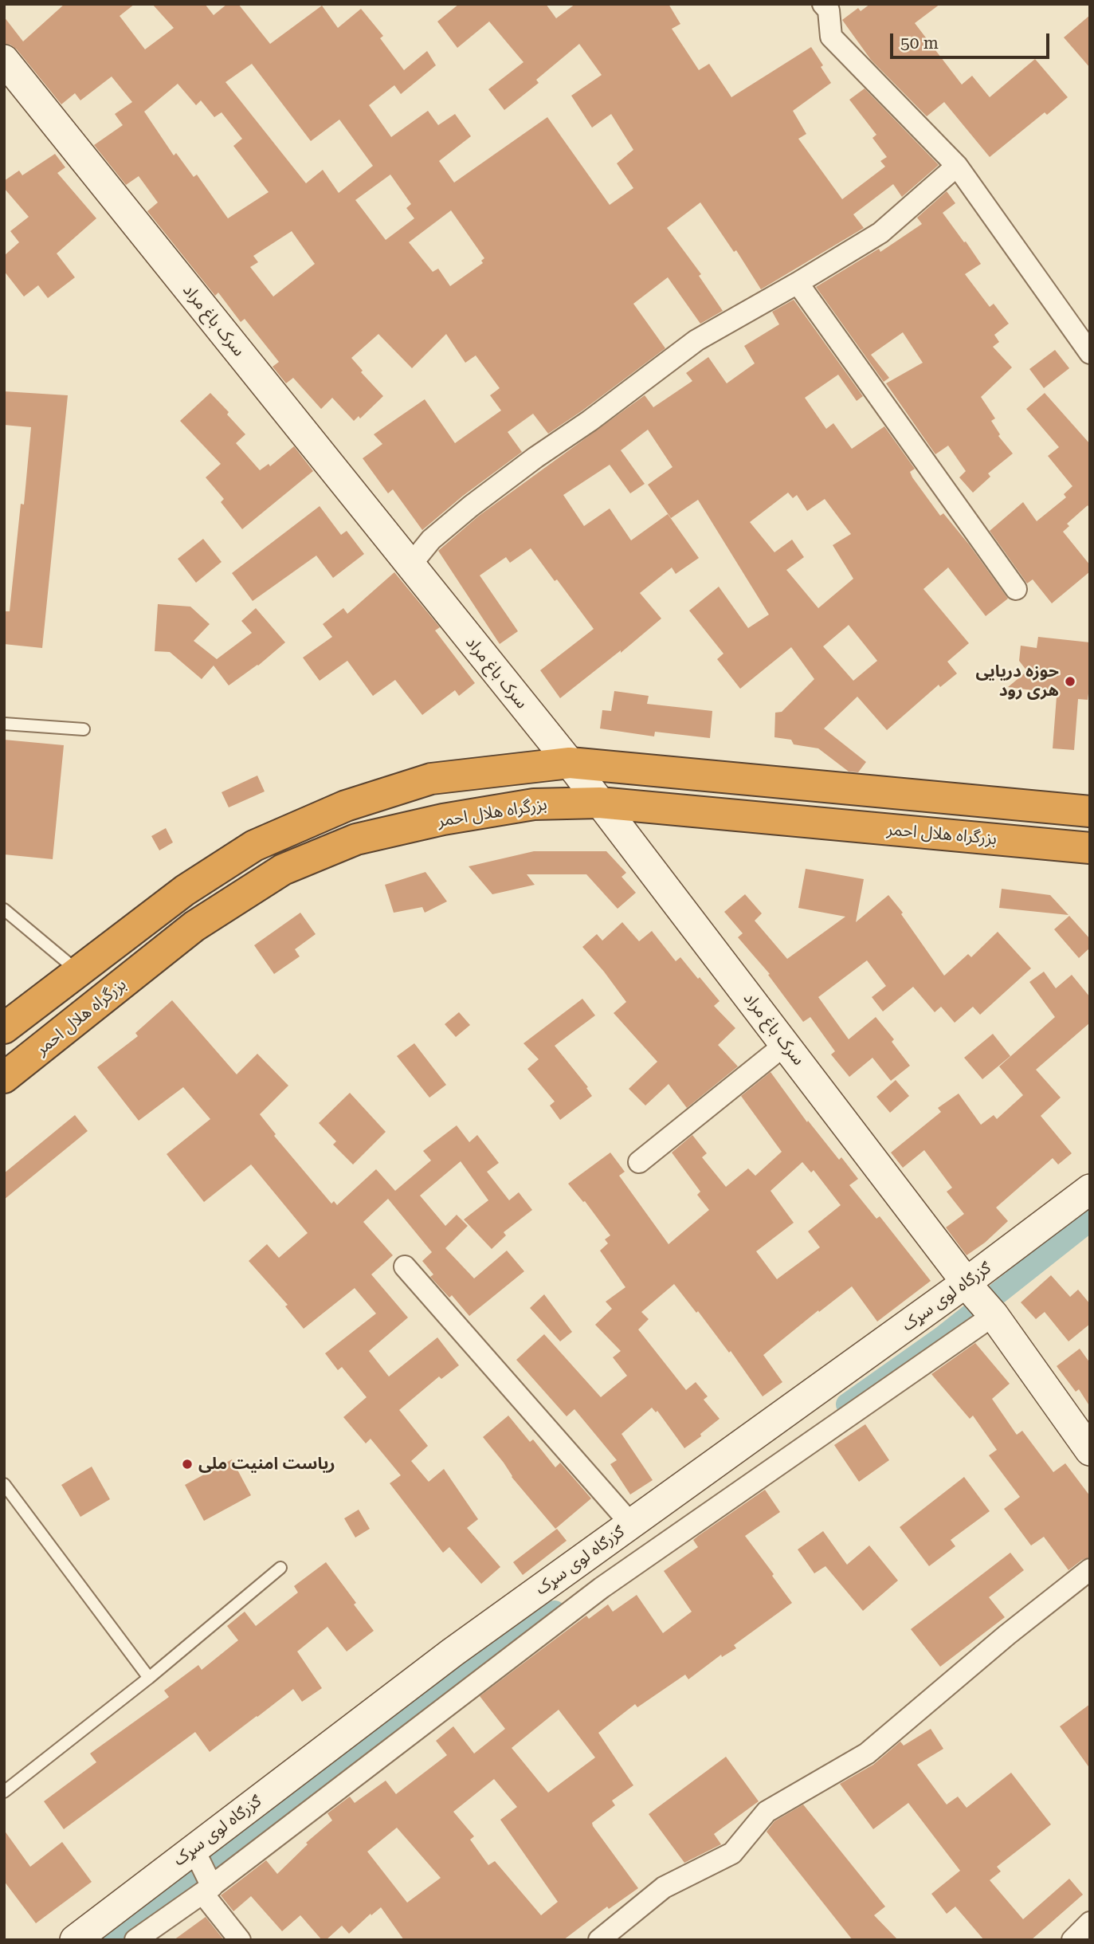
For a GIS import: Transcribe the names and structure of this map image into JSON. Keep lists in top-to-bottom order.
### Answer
{
  "streets": {
    "highway": ["بزرگراه هلال احمر"],
    "street": ["سرک باغ مراد", "ګزرګاه لوی سړک"]
  },
  "crossings": [
    ["سرک باغ مراد", "بزرگراه هلال احمر"],
    ["سرک باغ مراد", "ګزرګاه لوی سړک"]
  ],
  "places": ["حوزه دریایی هری رود", "ریاست امنیت ملی"],
  "scale_bar": "50 m"
}
